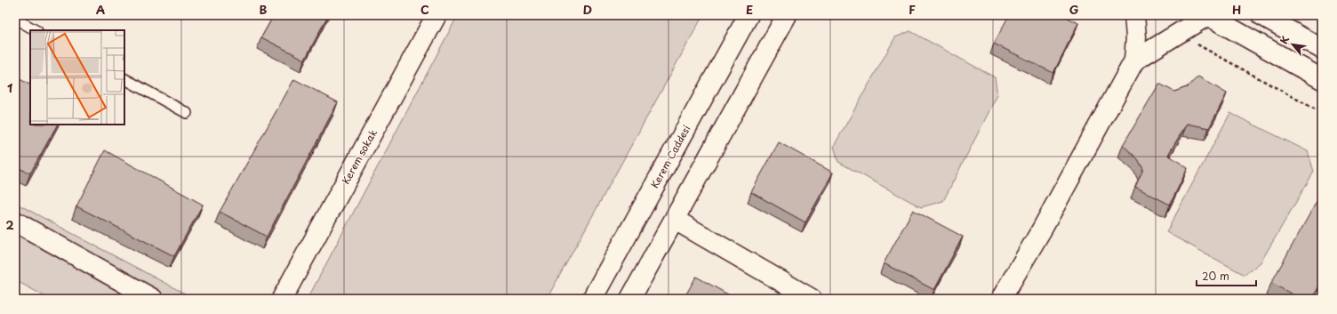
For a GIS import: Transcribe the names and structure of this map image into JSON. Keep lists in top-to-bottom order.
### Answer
{
  "streets": {
    "street": ["Kerem sokak", "Kerem Caddesi"]
  },
  "scale_bar": "20 m",
  "north": "top left",
  "grid": {
    "columns": [
      "A",
      "B",
      "C",
      "D",
      "E",
      "F",
      "G",
      "H"
    ],
    "rows": ["1", "2"]
  }
}
